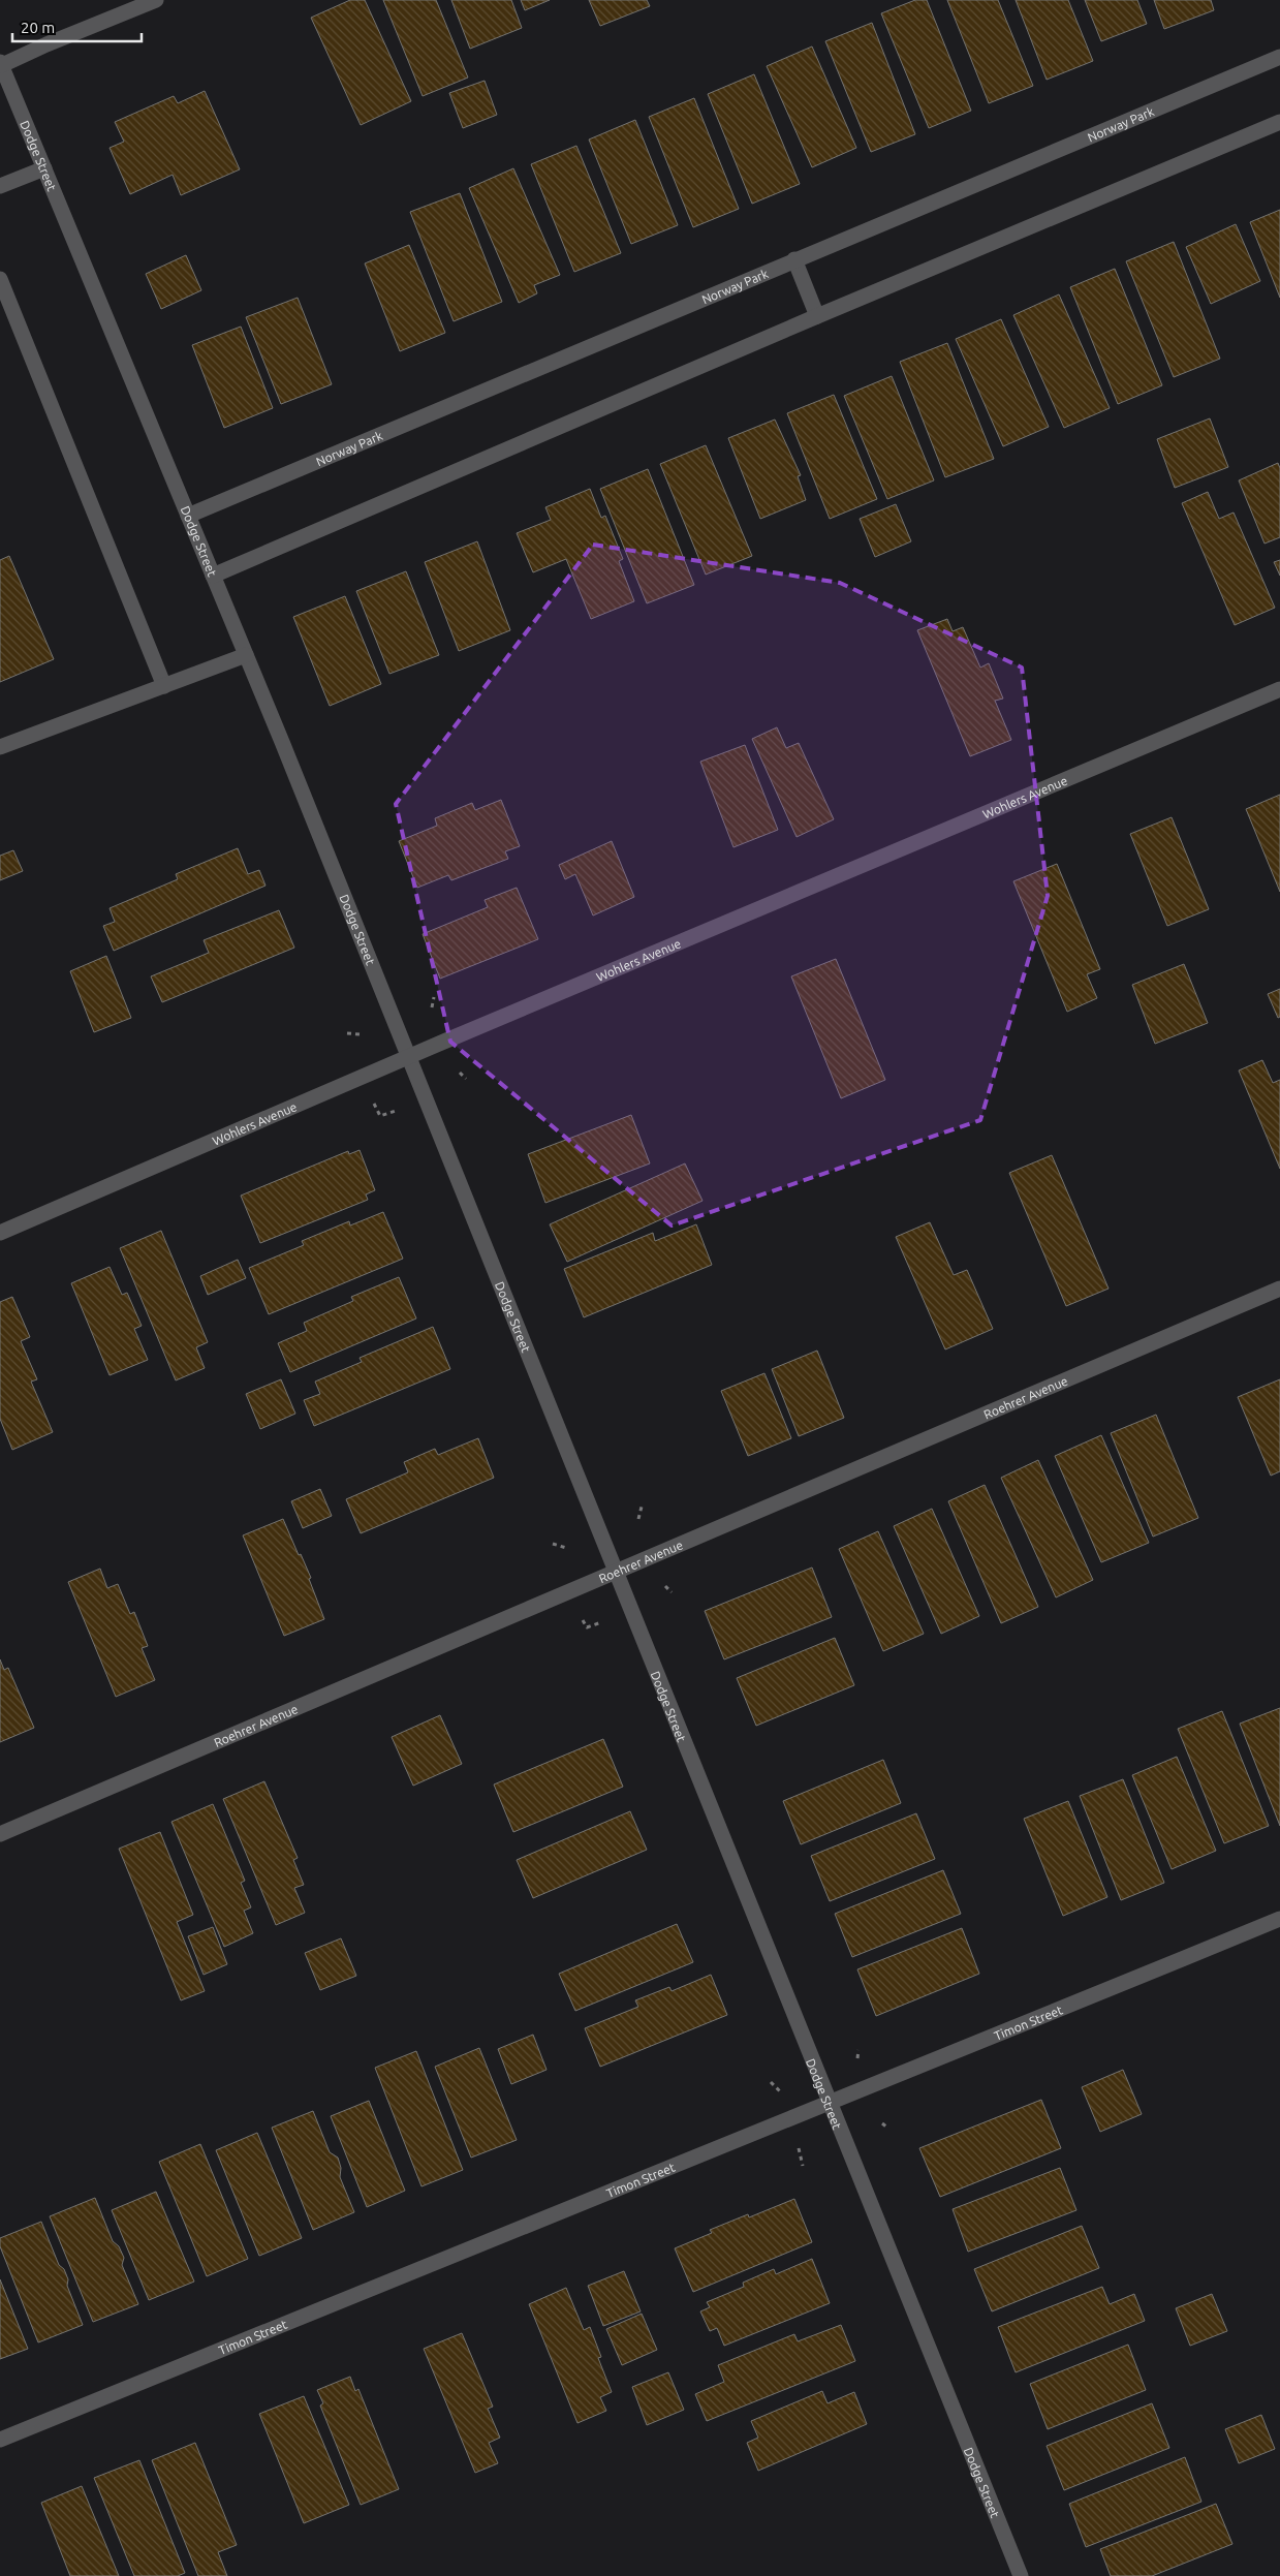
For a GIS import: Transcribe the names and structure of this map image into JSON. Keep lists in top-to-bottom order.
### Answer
{
  "streets": {
    "street": [
      "Norway Park",
      "Dodge Street",
      "Wohlers Avenue",
      "Roehrer Avenue",
      "Timon Street"
    ]
  },
  "crossings": [
    ["Norway Park", "Dodge Street"],
    ["Dodge Street", "Wohlers Avenue"],
    ["Dodge Street", "Roehrer Avenue"],
    ["Dodge Street", "Timon Street"]
  ],
  "scale_bar": "20 m"
}
